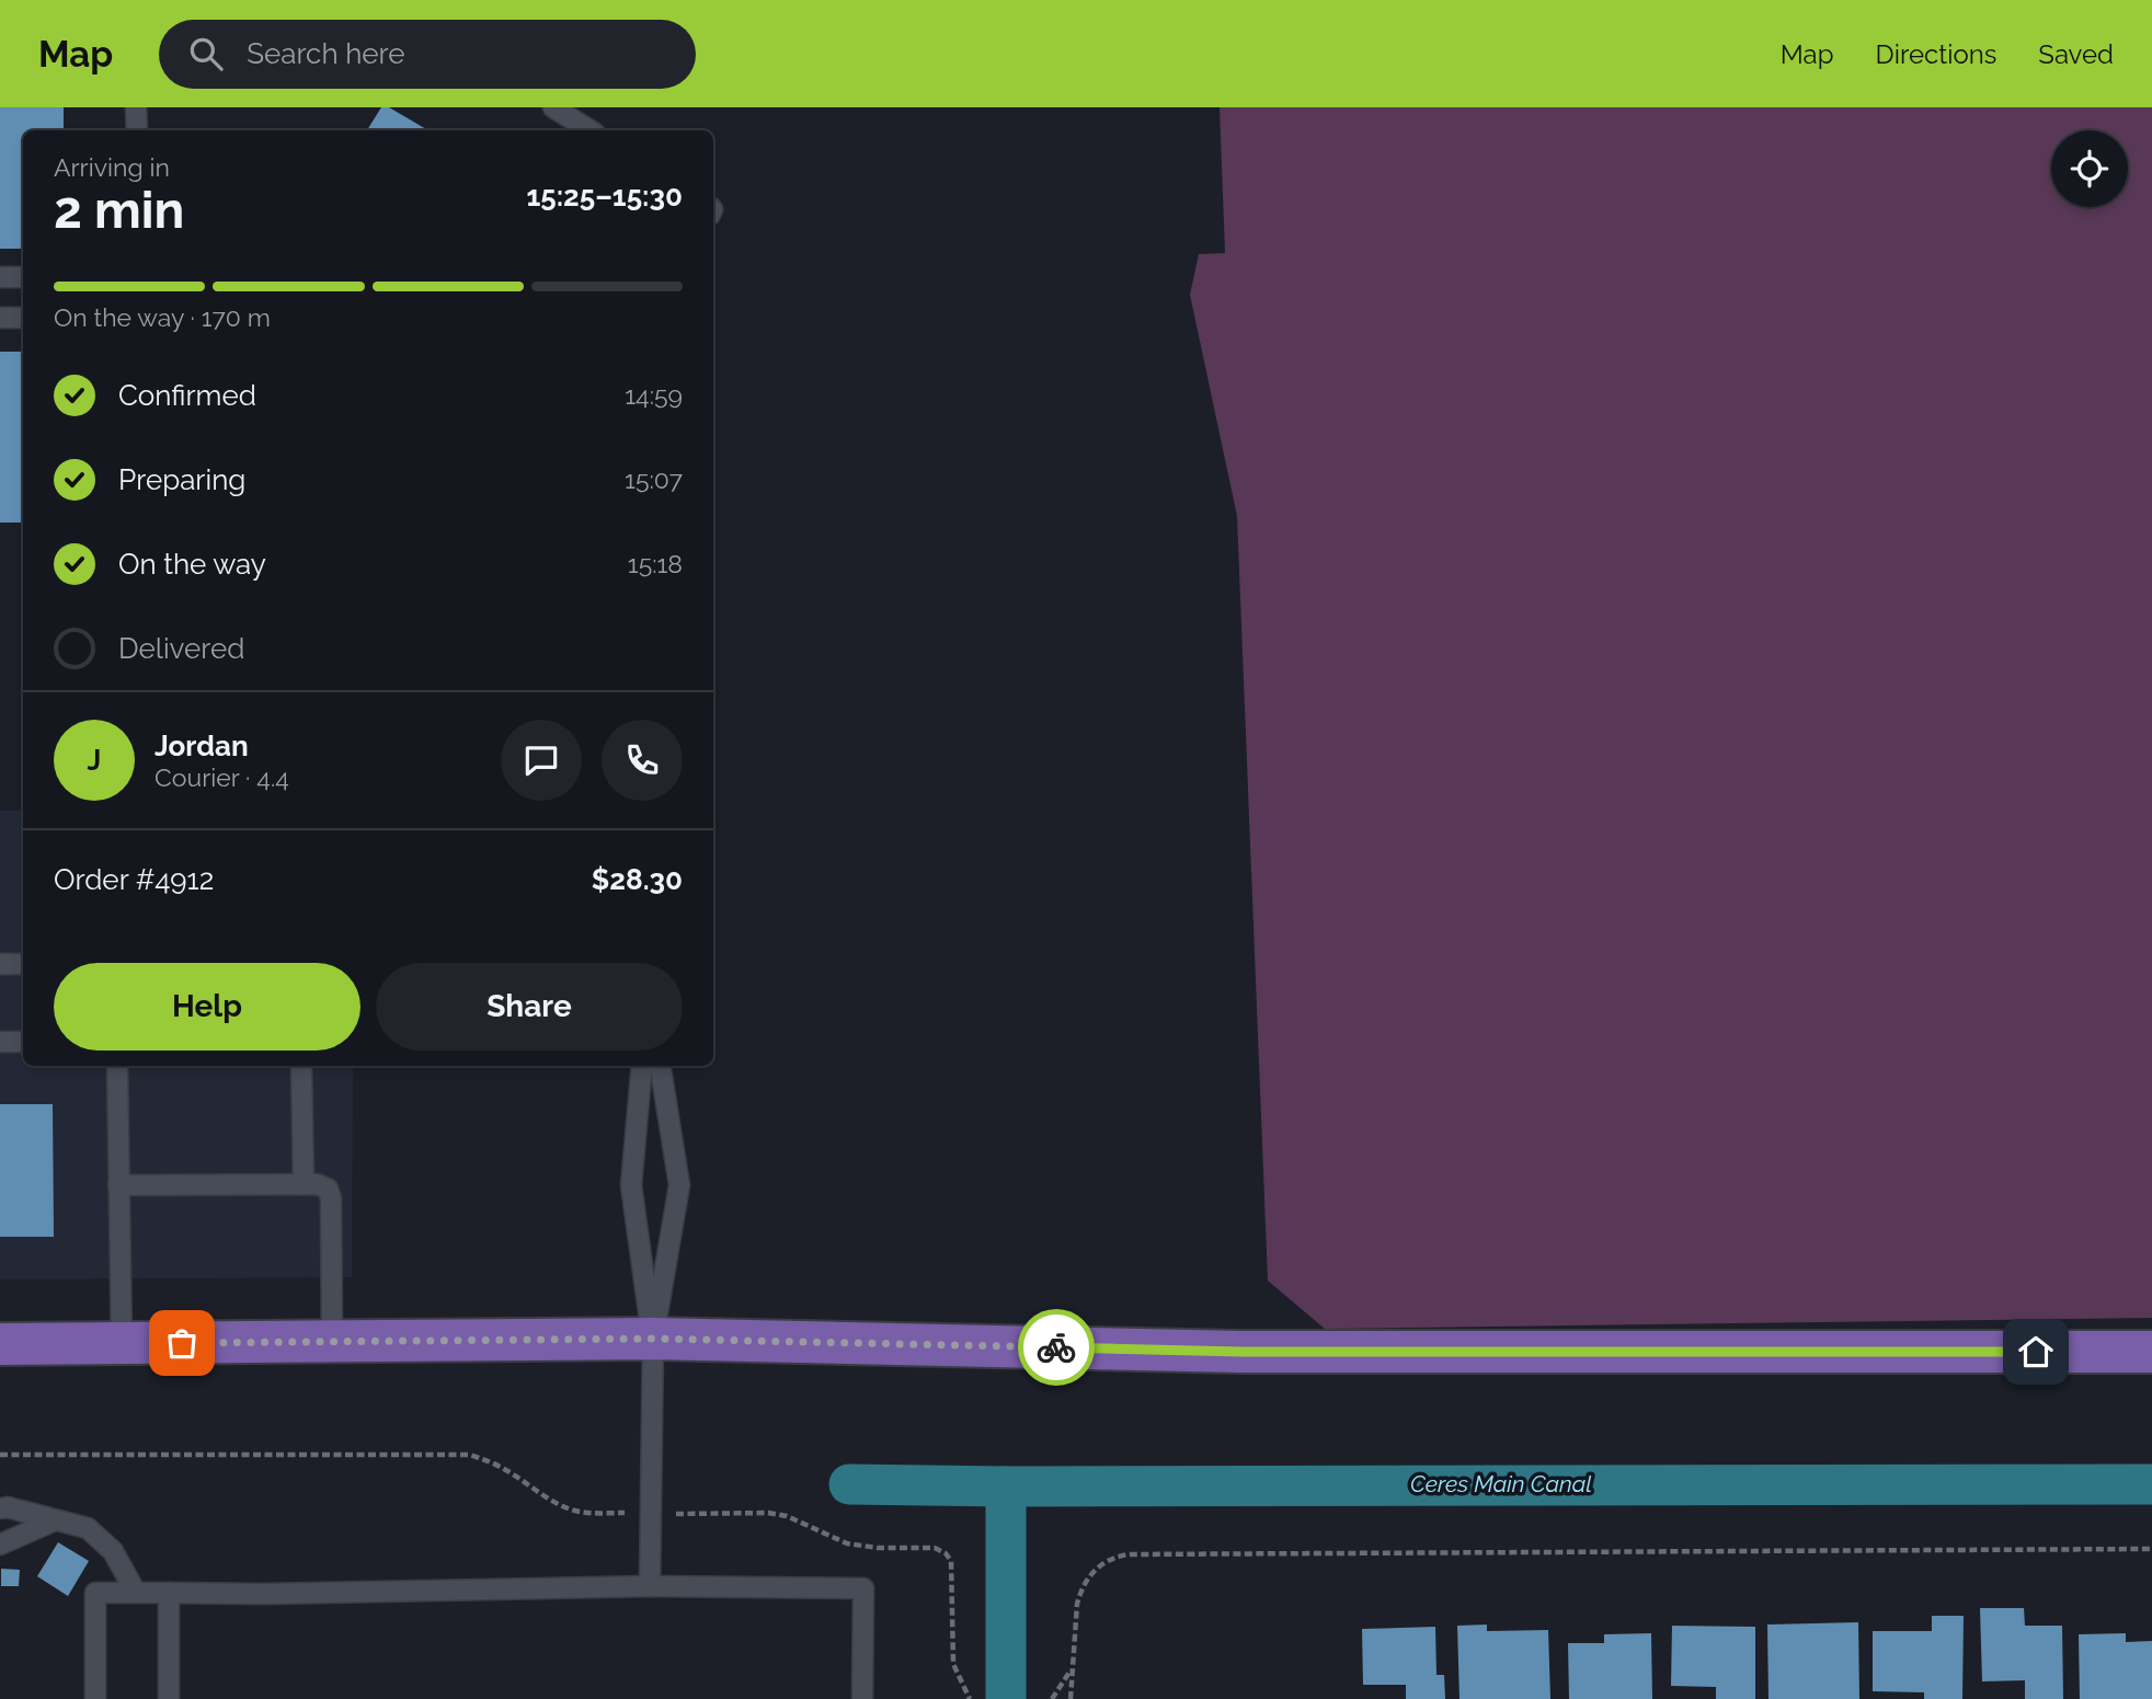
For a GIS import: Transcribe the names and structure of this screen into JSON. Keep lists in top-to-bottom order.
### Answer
{
  "water": ["Ceres Main Canal"],
  "page": {
    "header": "Map",
    "search": "Search here",
    "nav": ["Map", "Directions", "Saved"],
    "heading": ["2 min", "Arriving in", "15:25–15:30"],
    "panel": [
      "Jordan",
      "Courier · 4.4",
      "Order #4912",
      "$28.30"
    ],
    "bar": "On the way · 170 m",
    "list": [
      ["Confirmed", "14:59"],
      ["Preparing", "15:07"],
      ["On the way", "15:18"],
      "Delivered"
    ],
    "round": "J",
    "buttons": ["Help", "Share"]
  }
}
